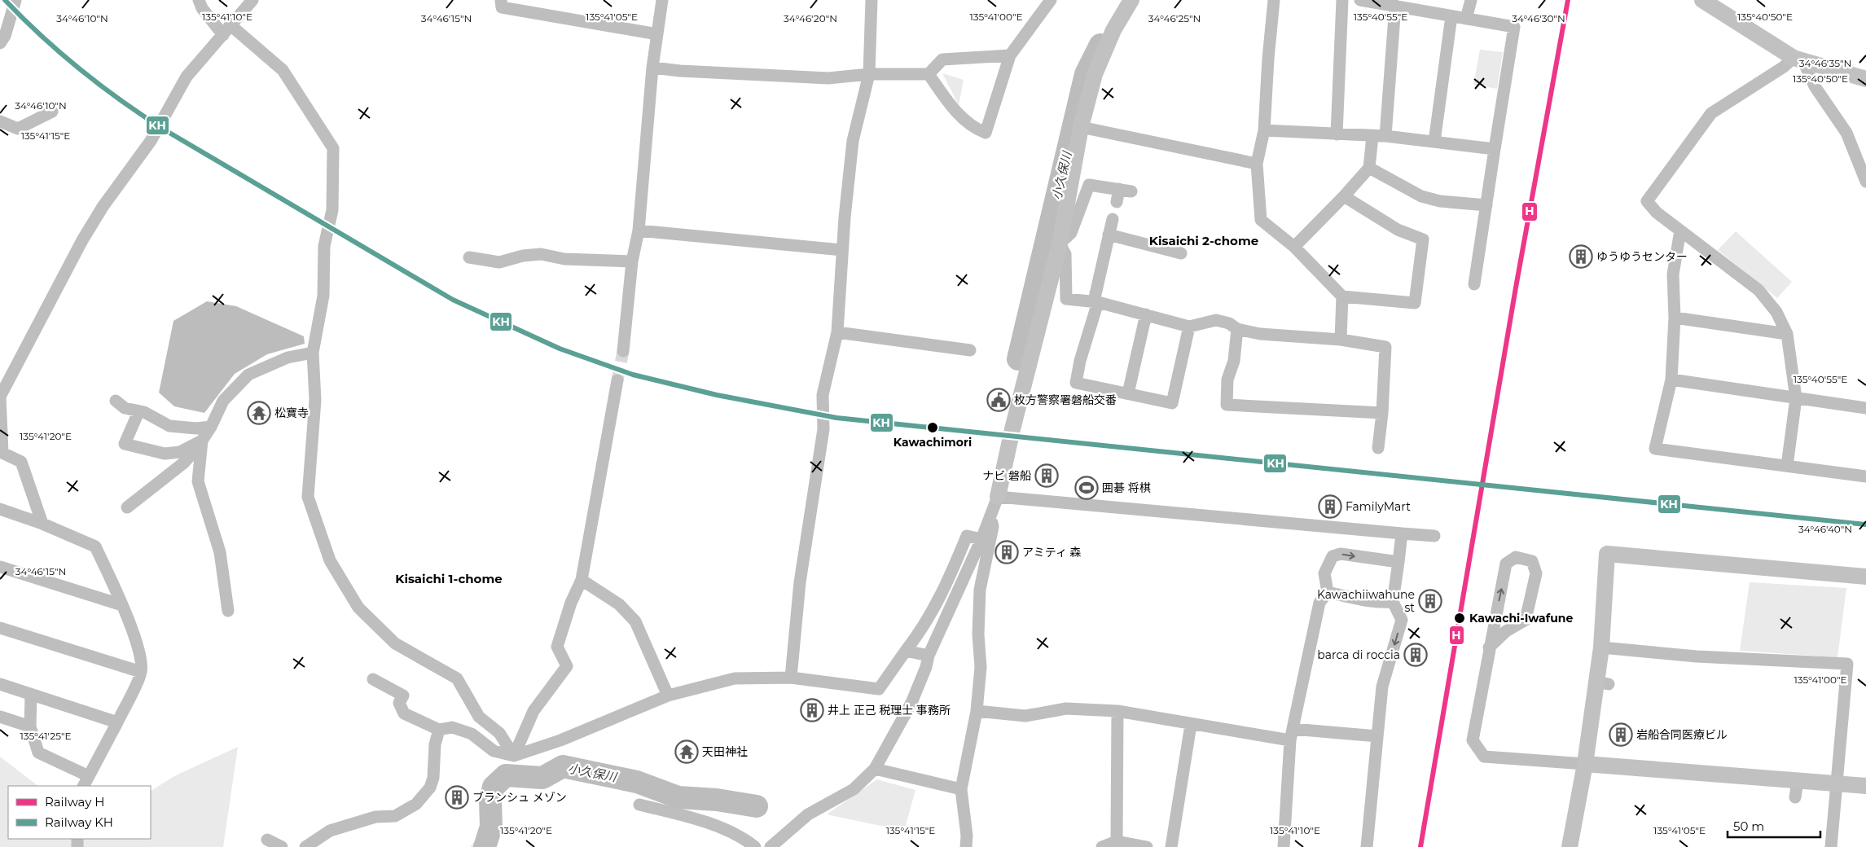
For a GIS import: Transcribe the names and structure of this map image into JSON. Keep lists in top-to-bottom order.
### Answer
{
  "districts": ["Kisaichi 2-chome", "Kisaichi 1-chome"],
  "water": ["小久保川"],
  "places": {
    "building": [
      "ゆうゆうセンター",
      "ナビ 磐船",
      "FamilyMart",
      "アミティ 森",
      "Kawachiiwahune st",
      "barca di roccia",
      "井上 正己 税理士 事務所",
      "岩船合同医療ビル",
      "ブランシュ メゾン"
    ],
    "public building": ["枚方警察署磐船交番"],
    "temple": ["松寶寺", "天田神社"],
    "other": ["Kawachimori", "Kawachi-Iwafune"],
    "sports": ["囲碁 将棋"]
  },
  "lines": ["rail line H", "rail line KH"],
  "legend": ["Railway H", "Railway KH"],
  "scale_bar": "50 m",
  "coordinates": [
    "135°41'10\"E",
    "135°41'05\"E",
    "135°41'00\"E",
    "135°40'55\"E",
    "135°40'50\"E",
    "34°46'10\"N",
    "34°46'25\"N",
    "34°46'15\"N",
    "34°46'20\"N",
    "34°46'30\"N",
    "34°46'35\"N",
    "135°41'15\"E",
    "135°41'20\"E",
    "34°46'40\"N",
    "135°41'25\"E"
  ]
}
